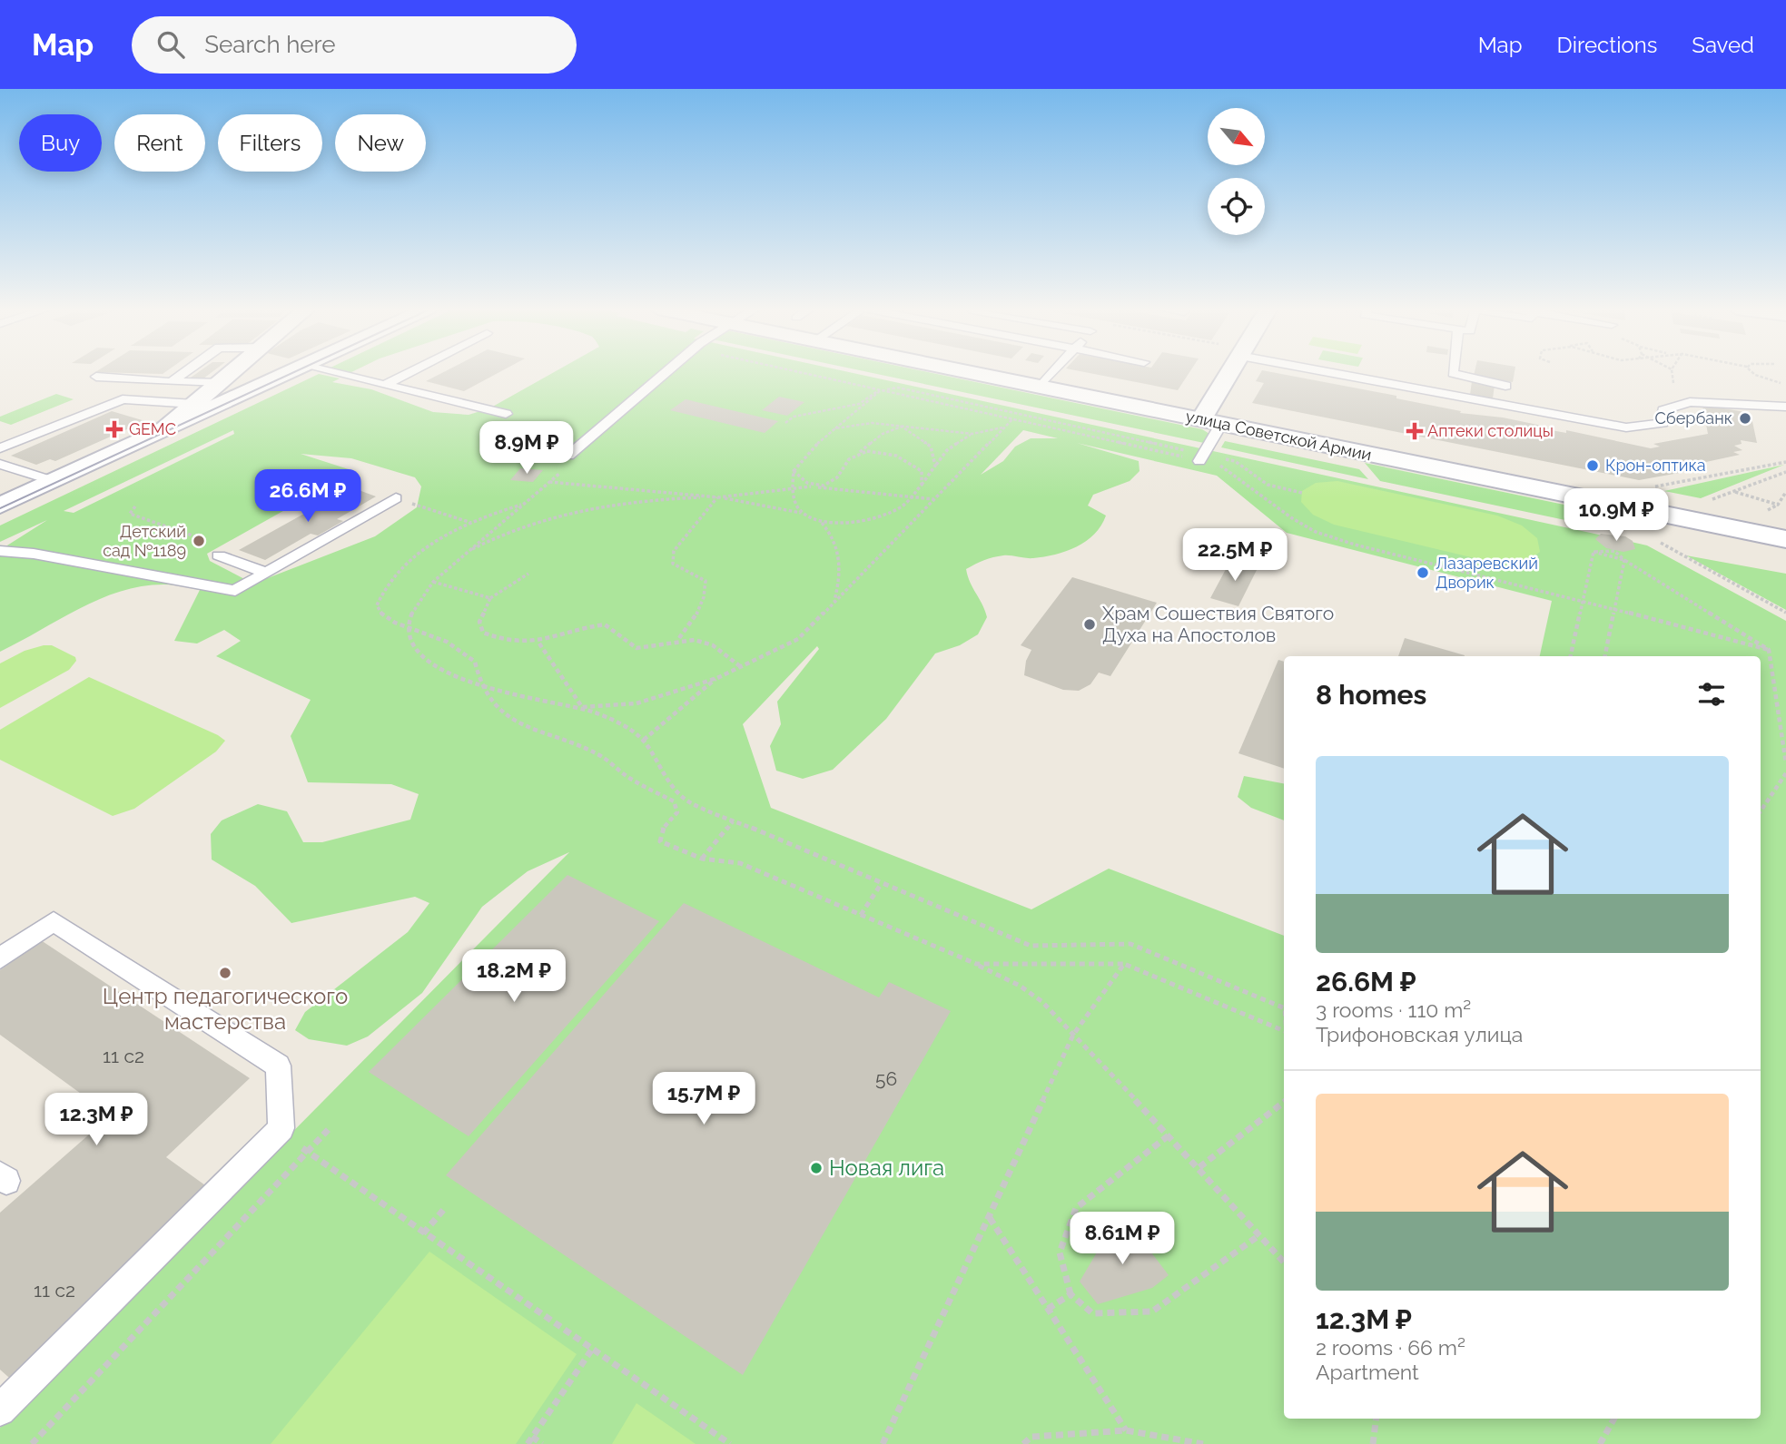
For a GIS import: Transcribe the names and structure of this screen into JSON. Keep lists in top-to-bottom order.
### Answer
{
  "streets": {
    "street": ["улица Советской Армии"]
  },
  "places": {
    "other": [
      "Сбербанк",
      "Крон-оптика",
      "Детский сад №1189",
      "Лазаревский Дворик",
      "Храм Сошествия Святого Духа на Апостолов",
      "Центр педагогического мастерства",
      "Новая лига"
    ],
    "health": ["GEMC", "Аптеки столицы"]
  },
  "house_numbers": ["11 с2", "56", "11 с2"],
  "north": "bottom right",
  "page": {
    "header": "Map",
    "search": "Search here",
    "nav": ["Map", "Directions", "Saved"],
    "chip": [
      "Buy",
      "Rent",
      "Filters",
      "New"
    ],
    "price": [
      "8.9M ₽",
      "26.6M ₽",
      "10.9M ₽",
      "22.5M ₽",
      "18.2M ₽",
      "15.7M ₽",
      "12.3M ₽",
      "8.61M ₽"
    ],
    "heading": "8 homes",
    "list": [
      {
        "name": "26.6M ₽",
        "note": "3 rooms · 110 m² · Трифоновская улица"
      },
      {
        "name": "12.3M ₽",
        "note": "2 rooms · 66 m² · Apartment"
      }
    ]
  }
}
